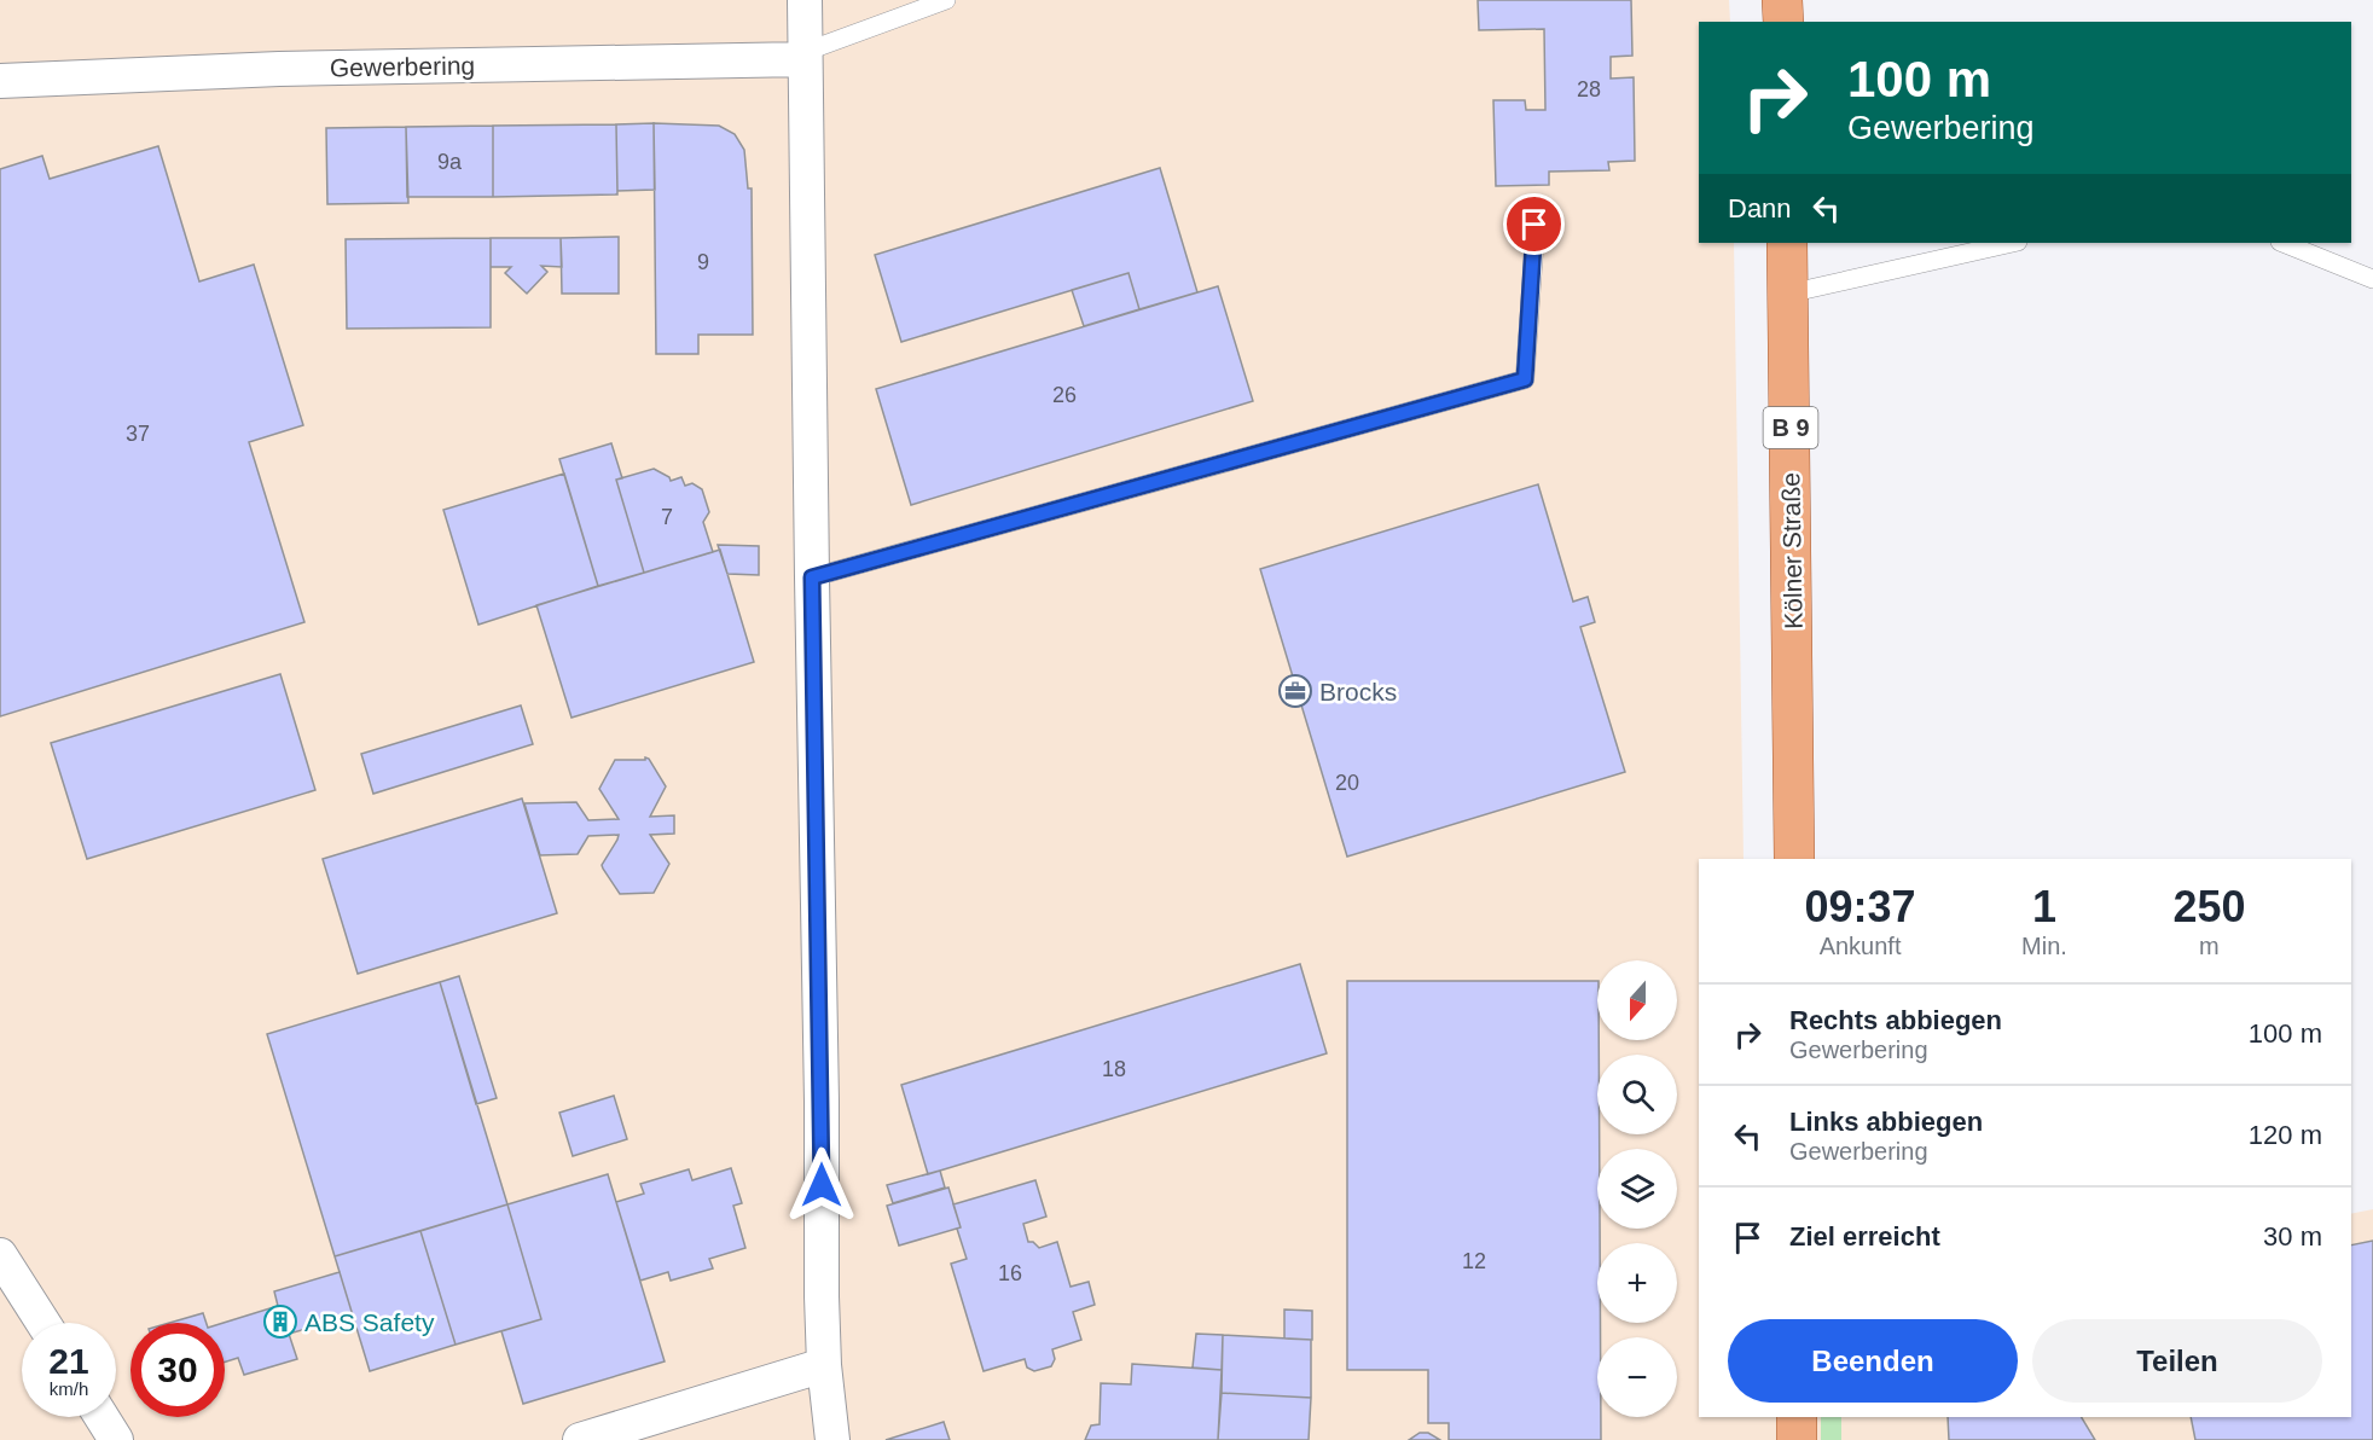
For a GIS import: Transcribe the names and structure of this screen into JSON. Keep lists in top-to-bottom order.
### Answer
{
  "streets": {
    "main road": ["B 9", "Kölner Straße"],
    "street": ["Gewerbering"]
  },
  "places": {
    "office": ["Brocks"],
    "building": ["ABS Safety"]
  },
  "house_numbers": [
    "28",
    "9a",
    "9",
    "26",
    "37",
    "7",
    "20",
    "18",
    "12",
    "16"
  ],
  "north": "bottom",
  "page": {
    "turn": ["100 m", "Gewerbering"],
    "then": "Dann",
    "eta": [
      "09:37",
      "Ankunft",
      "1",
      "Min.",
      "250",
      "m"
    ],
    "map_buttons": ["+", "−"],
    "list": [
      {
        "name": "Rechts abbiegen",
        "note": "Gewerbering",
        "value": "100 m"
      },
      {
        "name": "Links abbiegen",
        "note": "Gewerbering",
        "value": "120 m"
      },
      {
        "name": "Ziel erreicht",
        "value": "30 m"
      }
    ],
    "buttons": ["Beenden", "Teilen"],
    "speed": "21 km/h",
    "limit": "30"
  }
}
